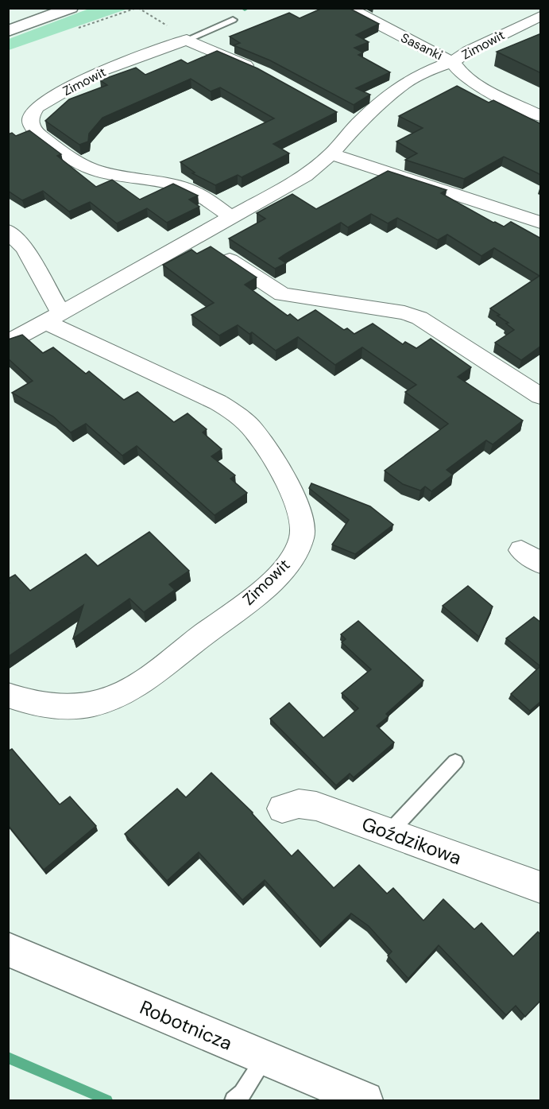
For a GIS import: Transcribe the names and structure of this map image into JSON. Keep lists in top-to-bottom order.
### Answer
{
  "streets": {
    "street": [
      "Zimowit",
      "Sasanki",
      "Goździkowa",
      "Robotnicza"
    ]
  },
  "crossings": [
    ["Zimowit", "Sasanki"]
  ]
}
